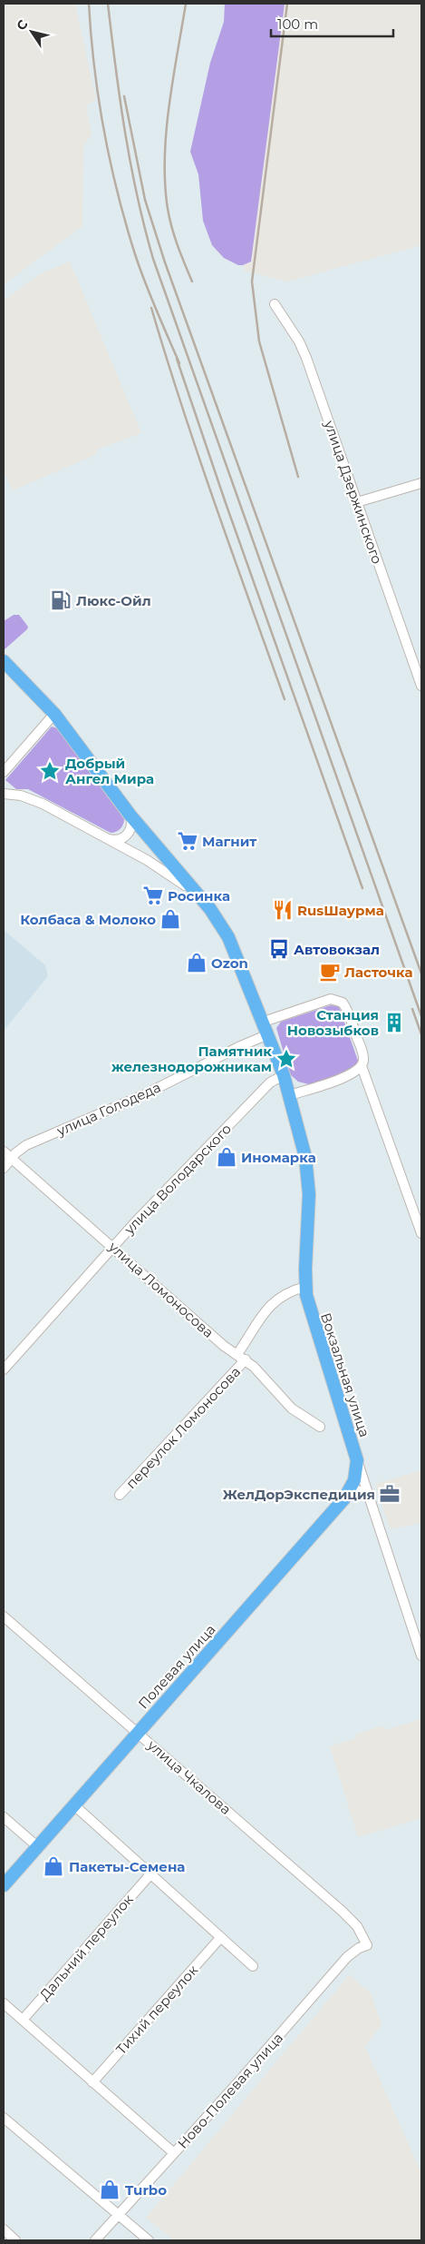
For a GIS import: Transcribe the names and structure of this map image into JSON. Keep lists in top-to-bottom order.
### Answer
{
  "streets": {
    "main road": ["Вокзальная улица", "Полевая улица"],
    "street": [
      "улица Дзержинского",
      "улица Голодеда",
      "улица Володарского",
      "улица Ломоносова",
      "переулок Ломоносова",
      "улица Чкалова",
      "Дальний переулок",
      "Тихий переулок",
      "Ново-Полевая улица"
    ]
  },
  "crossings": [
    ["улица Голодеда", "улица Ломоносова"],
    ["улица Голодеда", "Вокзальная улица"],
    ["улица Володарского", "улица Ломоносова"],
    ["улица Володарского", "Вокзальная улица"],
    ["улица Ломоносова", "переулок Ломоносова"],
    ["Вокзальная улица", "переулок Ломоносова"],
    ["Вокзальная улица", "Полевая улица"],
    ["Полевая улица", "улица Чкалова"],
    ["улица Чкалова", "Ново-Полевая улица"]
  ],
  "places": {
    "fuel station": ["Люкс-Ойл"],
    "place": ["Добрый Ангел Мира", "Памятник железнодорожникам"],
    "supermarket": ["Магнит", "Росинка"],
    "restaurant": ["RusШаурма"],
    "shop": [
      "Колбаса & Молоко",
      "Ozon",
      "Иномарка",
      "Пакеты-Семена",
      "Turbo"
    ],
    "bus stop": ["Автовокзал"],
    "cafe": ["Ласточка"],
    "building": ["Станция Новозыбков"],
    "office": ["ЖелДорЭкспедиция"]
  },
  "scale_bar": "100 m",
  "north": "top left"
}
